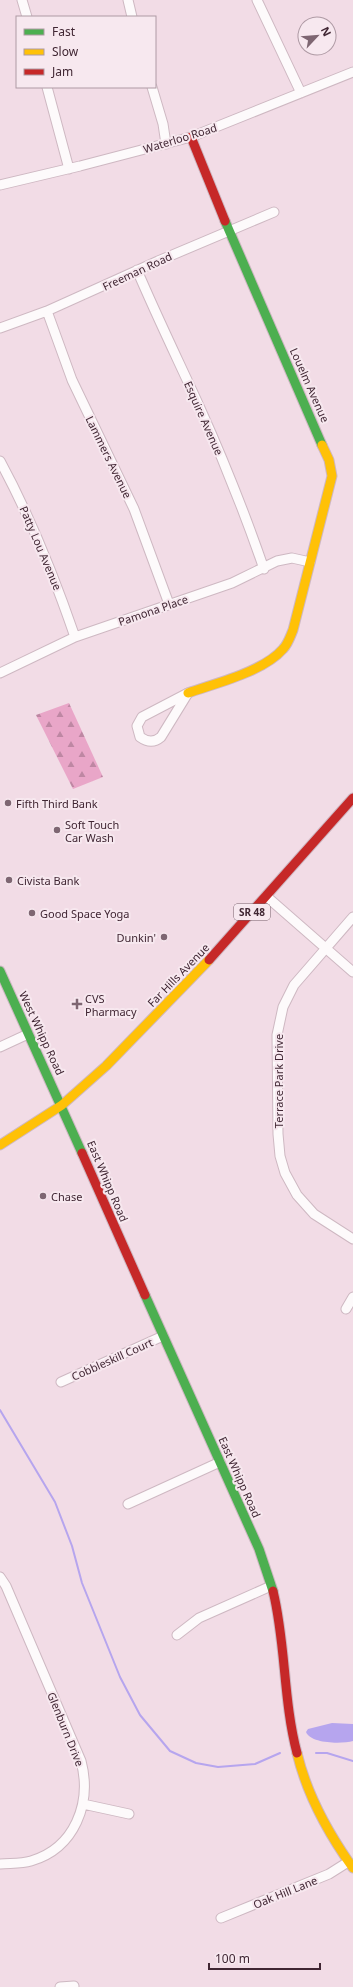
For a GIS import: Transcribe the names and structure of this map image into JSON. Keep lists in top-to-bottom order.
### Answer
{
  "streets": {
    "main road": [
      "Louelm Avenue",
      "SR 48",
      "Far Hills Avenue",
      "West Whipp Road",
      "East Whipp Road"
    ],
    "street": [
      "Waterloo Road",
      "Freeman Road",
      "Esquire Avenue",
      "Lammers Avenue",
      "Patty Lou Avenue",
      "Pamona Place",
      "Terrace Park Drive",
      "Cobbleskill Court",
      "Glenburn Drive",
      "Oak Hill Lane"
    ]
  },
  "crossings": [
    ["Waterloo Road", "Louelm Avenue"],
    ["Freeman Road", "Louelm Avenue"],
    ["Freeman Road", "Esquire Avenue"],
    ["Freeman Road", "Lammers Avenue"],
    ["Louelm Avenue", "Pamona Place"],
    ["Esquire Avenue", "Pamona Place"],
    ["Lammers Avenue", "Pamona Place"],
    ["Patty Lou Avenue", "Pamona Place"],
    ["Far Hills Avenue", "West Whipp Road"],
    ["Far Hills Avenue", "East Whipp Road"],
    ["West Whipp Road", "East Whipp Road"],
    ["East Whipp Road", "Cobbleskill Court"],
    ["East Whipp Road", "Oak Hill Lane"]
  ],
  "places": {
    "other": [
      "Fifth Third Bank",
      "Soft Touch Car Wash",
      "Civista Bank",
      "Good Space Yoga",
      "Dunkin'",
      "Chase"
    ],
    "health": ["CVS Pharmacy"]
  },
  "legend": ["Fast", "Slow", "Jam"],
  "scale_bar": "100 m",
  "north": "top right"
}
